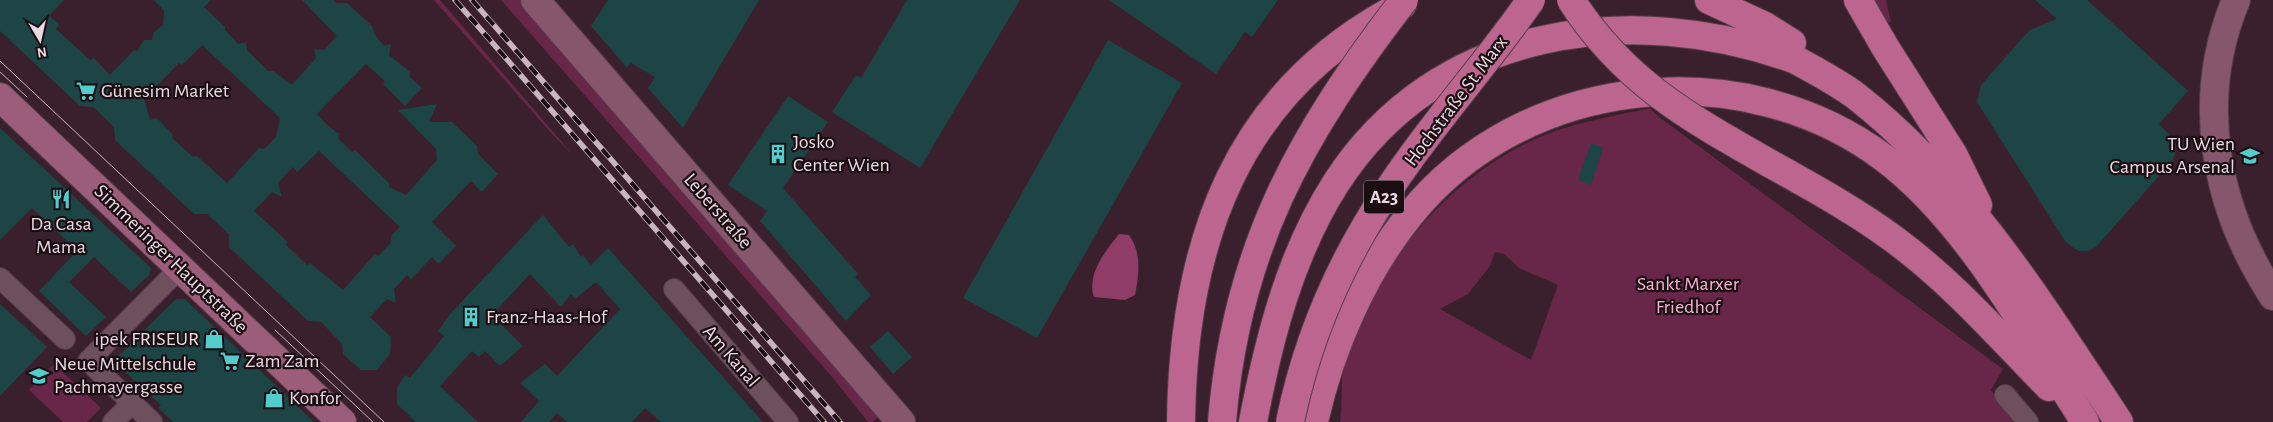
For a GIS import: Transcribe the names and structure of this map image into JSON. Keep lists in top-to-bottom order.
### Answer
{
  "streets": {
    "highway": ["Hochstraße St. Marx", "A23"],
    "main road": ["Simmeringer Hauptstraße"],
    "street": ["Leberstraße", "Am Kanal"]
  },
  "parks": ["Sankt Marxer Friedhof"],
  "places": {
    "supermarket": ["Günesim Market", "Zam Zam"],
    "building": ["Josko Center Wien", "Franz-Haas-Hof"],
    "school or university": ["TU Wien Campus Arsenal", "Neue Mittelschule Pachmayergasse"],
    "restaurant": ["Da Casa Mama"],
    "shop": ["ipek FRISEUR", "Konfor"]
  },
  "north": "bottom"
}
